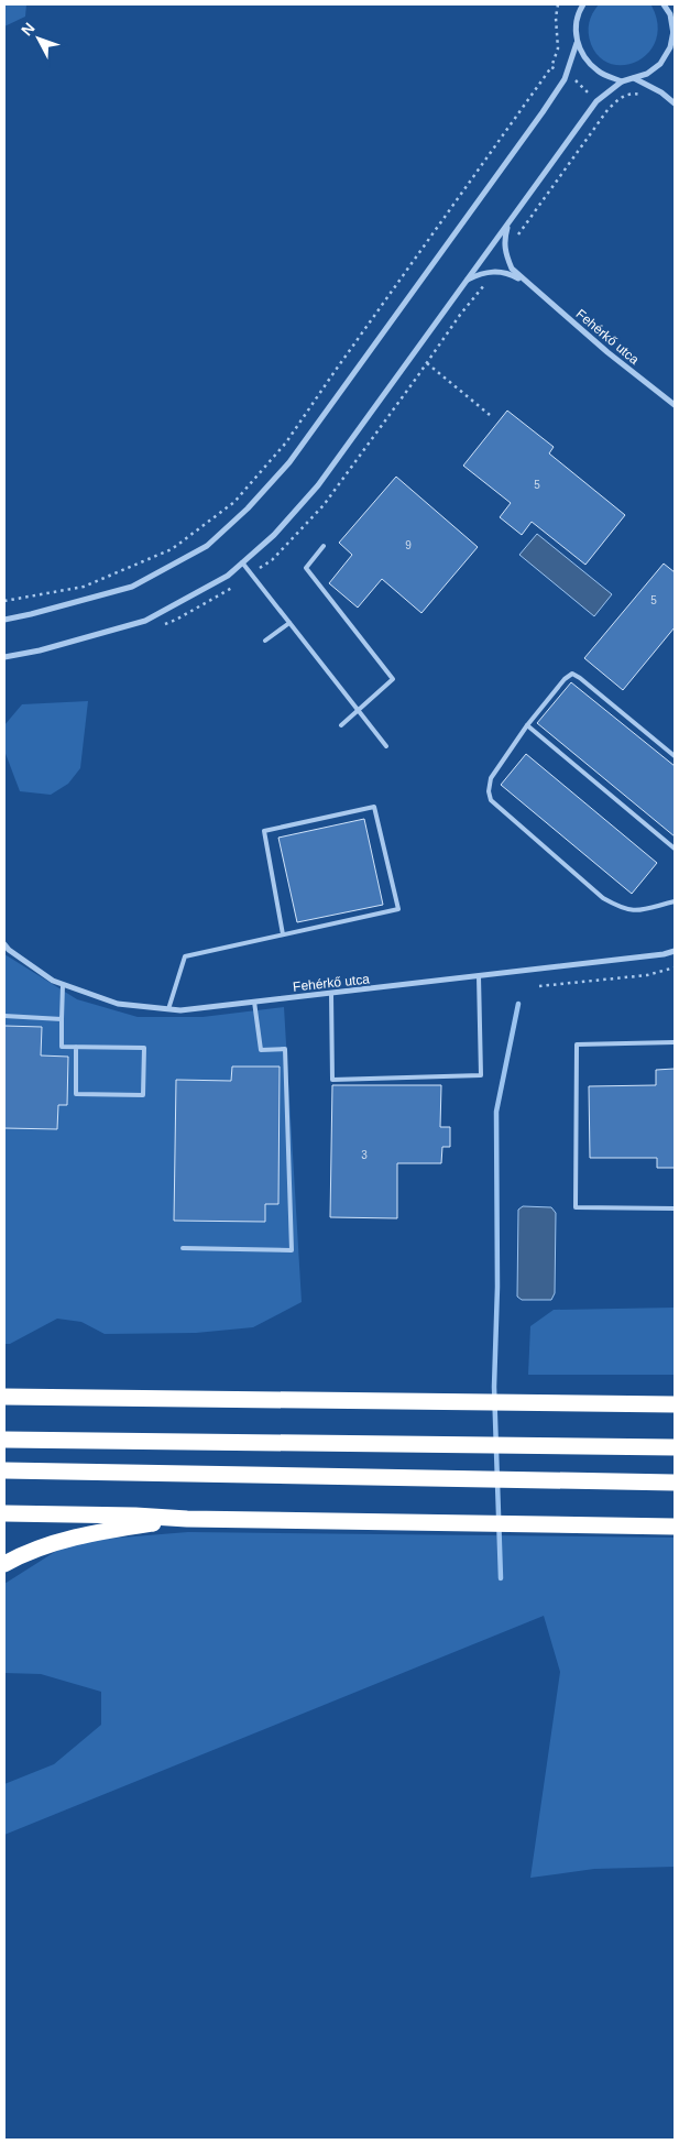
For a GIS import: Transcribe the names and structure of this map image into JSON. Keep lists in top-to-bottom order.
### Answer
{
  "streets": {
    "street": ["Fehérkő utca"]
  },
  "house_numbers": [
    "5",
    "9",
    "5",
    "3"
  ],
  "north": "top left"
}
